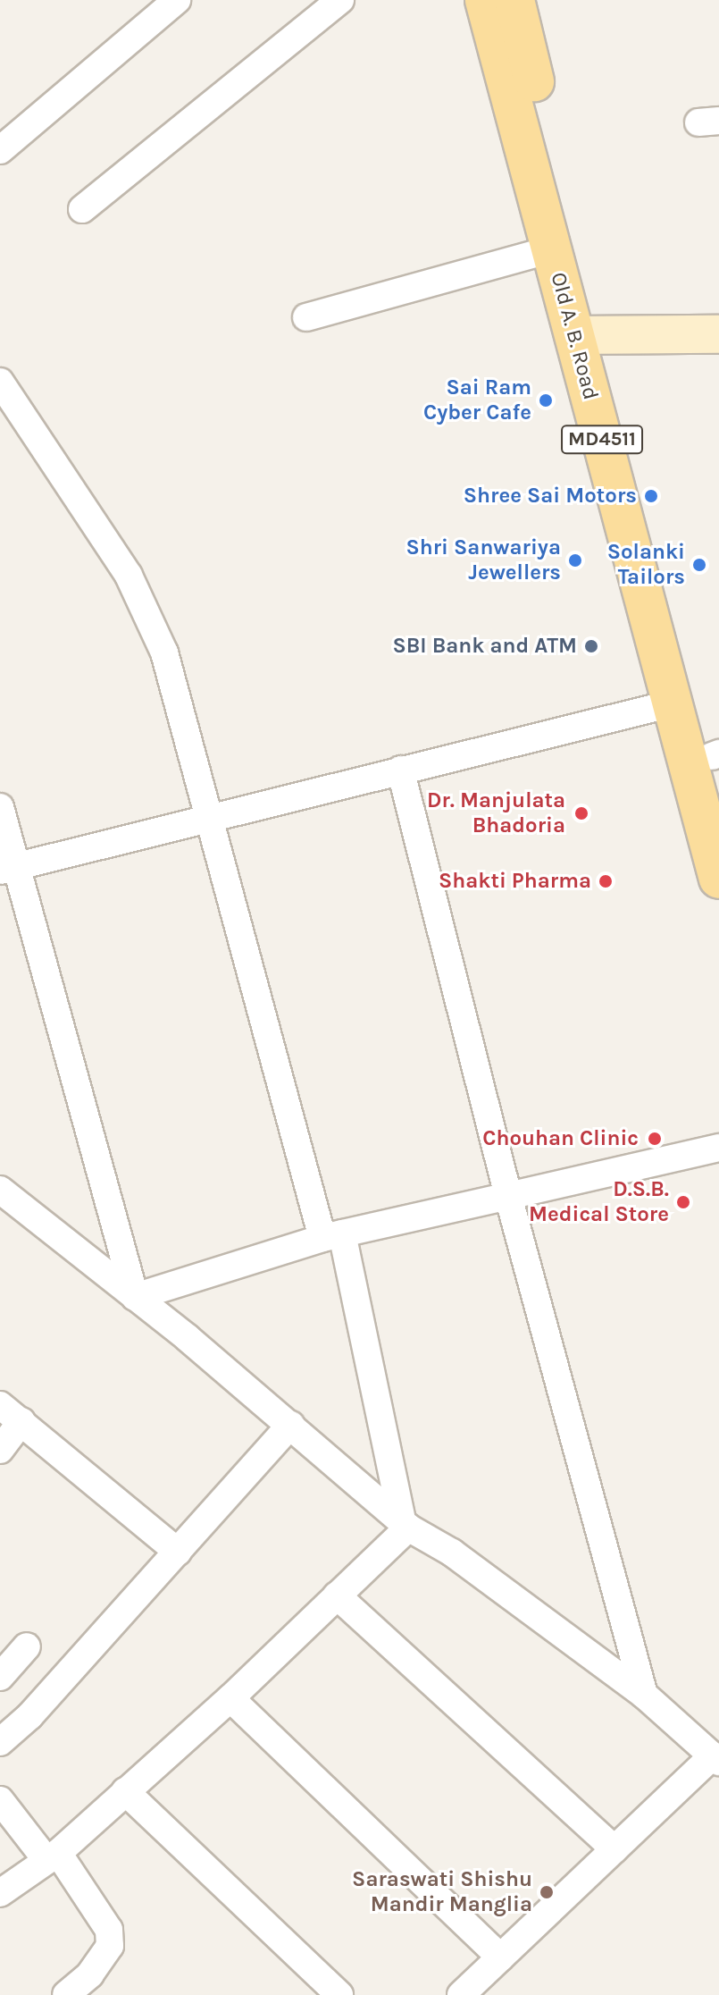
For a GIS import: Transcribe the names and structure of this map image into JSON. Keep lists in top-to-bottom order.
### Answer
{
  "streets": {
    "main road": ["Old A. B. Road", "MD4511"]
  },
  "places": [
    "Sai Ram Cyber Cafe",
    "Shree Sai Motors",
    "Shri Sanwariya Jewellers",
    "Solanki Tailors",
    "SBI Bank and ATM",
    "Dr. Manjulata Bhadoria",
    "Shakti Pharma",
    "Chouhan Clinic",
    "D.S.B. Medical Store",
    "Saraswati Shishu Mandir Manglia"
  ]
}
